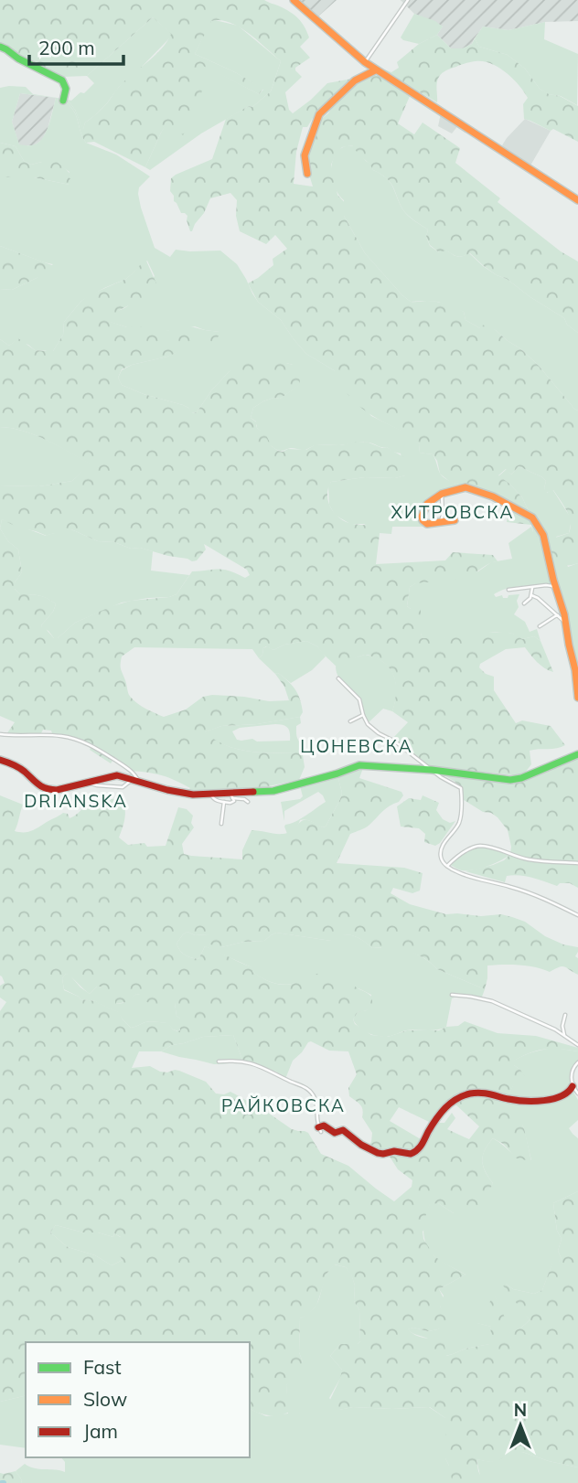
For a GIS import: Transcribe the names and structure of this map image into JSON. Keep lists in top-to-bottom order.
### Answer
{
  "districts": [
    "ХИТРОВСКА",
    "ЦОНЕВСКА",
    "DRIANSKA",
    "РАЙКОВСКА"
  ],
  "legend": ["Fast", "Slow", "Jam"],
  "scale_bar": "200 m",
  "north": "top"
}
